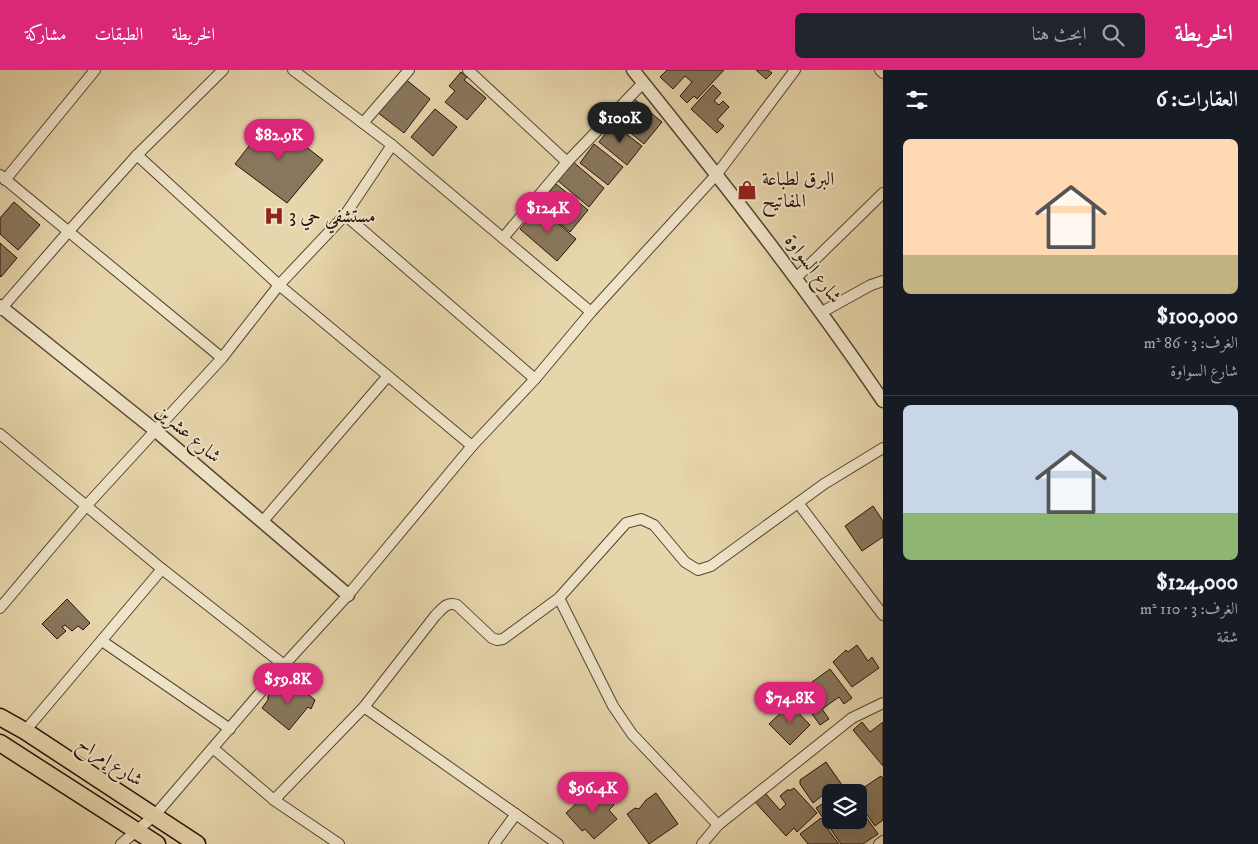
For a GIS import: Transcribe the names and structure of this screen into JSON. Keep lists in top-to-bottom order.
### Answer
{
  "streets": {
    "main road": ["شارع إمراح"],
    "street": ["شارع السواوة", "شارع عشرين"]
  },
  "places": {
    "shop": ["البرق لطباعة المفاتيح"],
    "hospital": ["مستشفي حي 3"]
  },
  "page": {
    "header": "الخريطة",
    "search": "ابحث هنا",
    "nav": ["الخريطة", "الطبقات", "مشاركة"],
    "heading": "العقارات: 6",
    "price": [
      "$100K",
      "$82.9K",
      "$124K",
      "$59.8K",
      "$74.8K",
      "$96.4K"
    ],
    "list": [
      {
        "name": "$100,000",
        "note": "الغرف: 3 · 86 m² · شارع السواوة"
      },
      {
        "name": "$124,000",
        "note": "الغرف: 3 · 110 m² · شقة"
      }
    ]
  }
}
